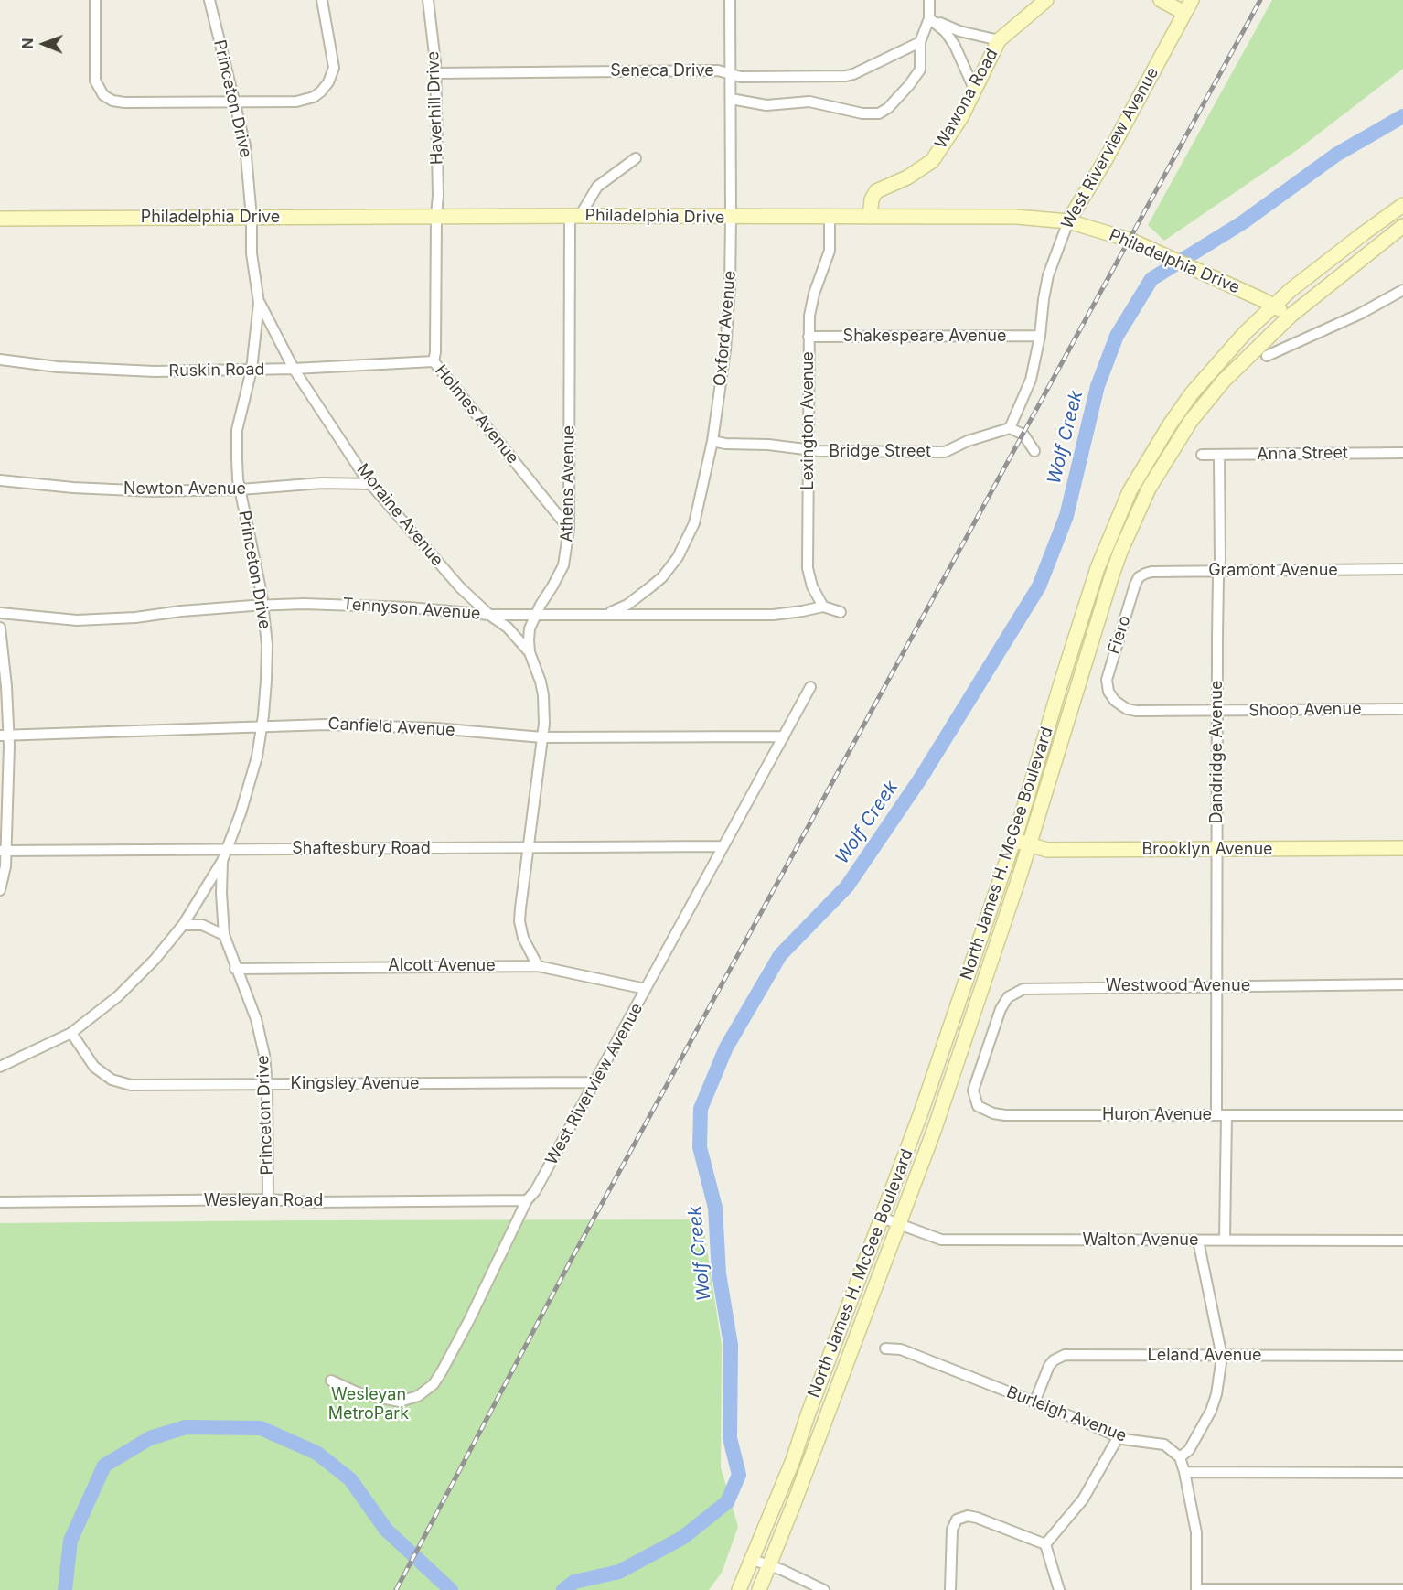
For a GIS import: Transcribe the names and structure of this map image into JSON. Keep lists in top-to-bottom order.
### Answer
{
  "streets": {
    "main road": [
      "Wawona Road",
      "West Riverview Avenue",
      "Philadelphia Drive",
      "Brooklyn Avenue",
      "North James H. McGee Boulevard"
    ],
    "street": [
      "Seneca Drive",
      "Princeton Drive",
      "Haverhill Drive",
      "Oxford Avenue",
      "Shakespeare Avenue",
      "Ruskin Road",
      "Holmes Avenue",
      "Lexington Avenue",
      "Bridge Street",
      "Anna Street",
      "Athens Avenue",
      "Newton Avenue",
      "Moraine Avenue",
      "Gramont Avenue",
      "Tennyson Avenue",
      "Fiero",
      "Shoop Avenue",
      "Canfield Avenue",
      "Dandridge Avenue",
      "Shaftesbury Road",
      "Alcott Avenue",
      "Westwood Avenue",
      "Kingsley Avenue",
      "Huron Avenue",
      "Wesleyan Road",
      "Walton Avenue",
      "Leland Avenue",
      "Burleigh Avenue"
    ]
  },
  "crossings": [
    ["Seneca Drive", "Haverhill Drive"],
    ["Seneca Drive", "Oxford Avenue"],
    ["Princeton Drive", "Philadelphia Drive"],
    ["Princeton Drive", "Ruskin Road"],
    ["Princeton Drive", "Newton Avenue"],
    ["Princeton Drive", "Moraine Avenue"],
    ["Princeton Drive", "Tennyson Avenue"],
    ["Princeton Drive", "Canfield Avenue"],
    ["Princeton Drive", "Shaftesbury Road"],
    ["Princeton Drive", "Alcott Avenue"],
    ["Princeton Drive", "Kingsley Avenue"],
    ["Princeton Drive", "Wesleyan Road"],
    ["Wawona Road", "Philadelphia Drive"],
    ["Haverhill Drive", "Philadelphia Drive"],
    ["Haverhill Drive", "Holmes Avenue"],
    ["West Riverview Avenue", "Philadelphia Drive"],
    ["West Riverview Avenue", "Shakespeare Avenue"],
    ["West Riverview Avenue", "Bridge Street"],
    ["West Riverview Avenue", "Canfield Avenue"],
    ["West Riverview Avenue", "Shaftesbury Road"],
    ["West Riverview Avenue", "Alcott Avenue"],
    ["West Riverview Avenue", "Kingsley Avenue"],
    ["West Riverview Avenue", "Wesleyan Road"],
    ["Philadelphia Drive", "Oxford Avenue"],
    ["Philadelphia Drive", "Holmes Avenue"],
    ["Philadelphia Drive", "Lexington Avenue"],
    ["Philadelphia Drive", "Athens Avenue"],
    ["Philadelphia Drive", "North James H. McGee Boulevard"],
    ["Oxford Avenue", "Bridge Street"],
    ["Oxford Avenue", "Tennyson Avenue"],
    ["Shakespeare Avenue", "Lexington Avenue"],
    ["Ruskin Road", "Holmes Avenue"],
    ["Ruskin Road", "Moraine Avenue"],
    ["Holmes Avenue", "Athens Avenue"],
    ["Lexington Avenue", "Bridge Street"],
    ["Lexington Avenue", "Tennyson Avenue"],
    ["Anna Street", "Dandridge Avenue"],
    ["Athens Avenue", "Moraine Avenue"],
    ["Athens Avenue", "Tennyson Avenue"],
    ["Athens Avenue", "Canfield Avenue"],
    ["Athens Avenue", "Shaftesbury Road"],
    ["Athens Avenue", "Alcott Avenue"],
    ["Newton Avenue", "Moraine Avenue"],
    ["Moraine Avenue", "Tennyson Avenue"],
    ["Gramont Avenue", "Fiero"],
    ["Gramont Avenue", "Dandridge Avenue"],
    ["Fiero", "Shoop Avenue"],
    ["Shoop Avenue", "Dandridge Avenue"],
    ["Dandridge Avenue", "Brooklyn Avenue"],
    ["Dandridge Avenue", "Westwood Avenue"],
    ["Dandridge Avenue", "Huron Avenue"],
    ["Dandridge Avenue", "Walton Avenue"],
    ["Brooklyn Avenue", "North James H. McGee Boulevard"],
    ["North James H. McGee Boulevard", "Walton Avenue"],
    ["Westwood Avenue", "Huron Avenue"],
    ["Leland Avenue", "Burleigh Avenue"]
  ],
  "water": ["Wolf Creek"],
  "parks": ["Wesleyan MetroPark"],
  "north": "left"
}
